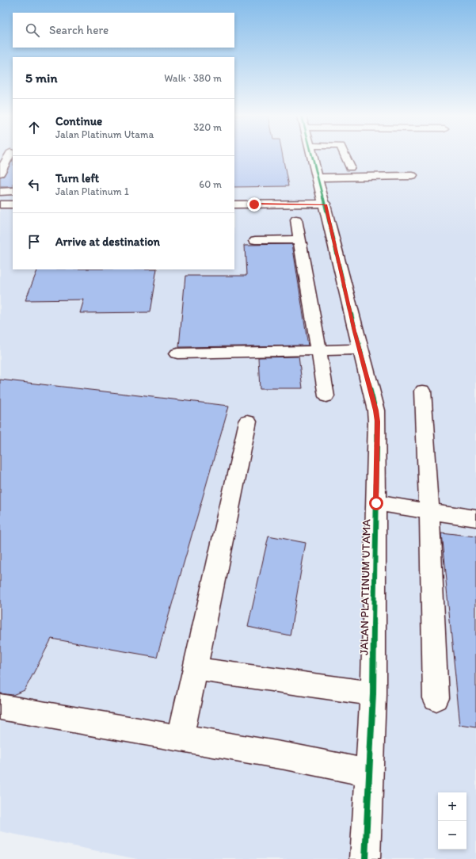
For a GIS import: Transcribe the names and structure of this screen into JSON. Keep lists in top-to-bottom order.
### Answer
{
  "streets": {
    "street": ["JALAN PLATINUM UTAMA"]
  },
  "page": {
    "search": "Search here",
    "heading": ["5 min", "Walk · 380 m"],
    "list": [
      ["Continue", "Jalan Platinum Utama", "320 m"],
      ["Turn left", "Jalan Platinum 1", "60 m"],
      "Arrive at destination"
    ],
    "map_buttons": ["+", "−"]
  }
}
